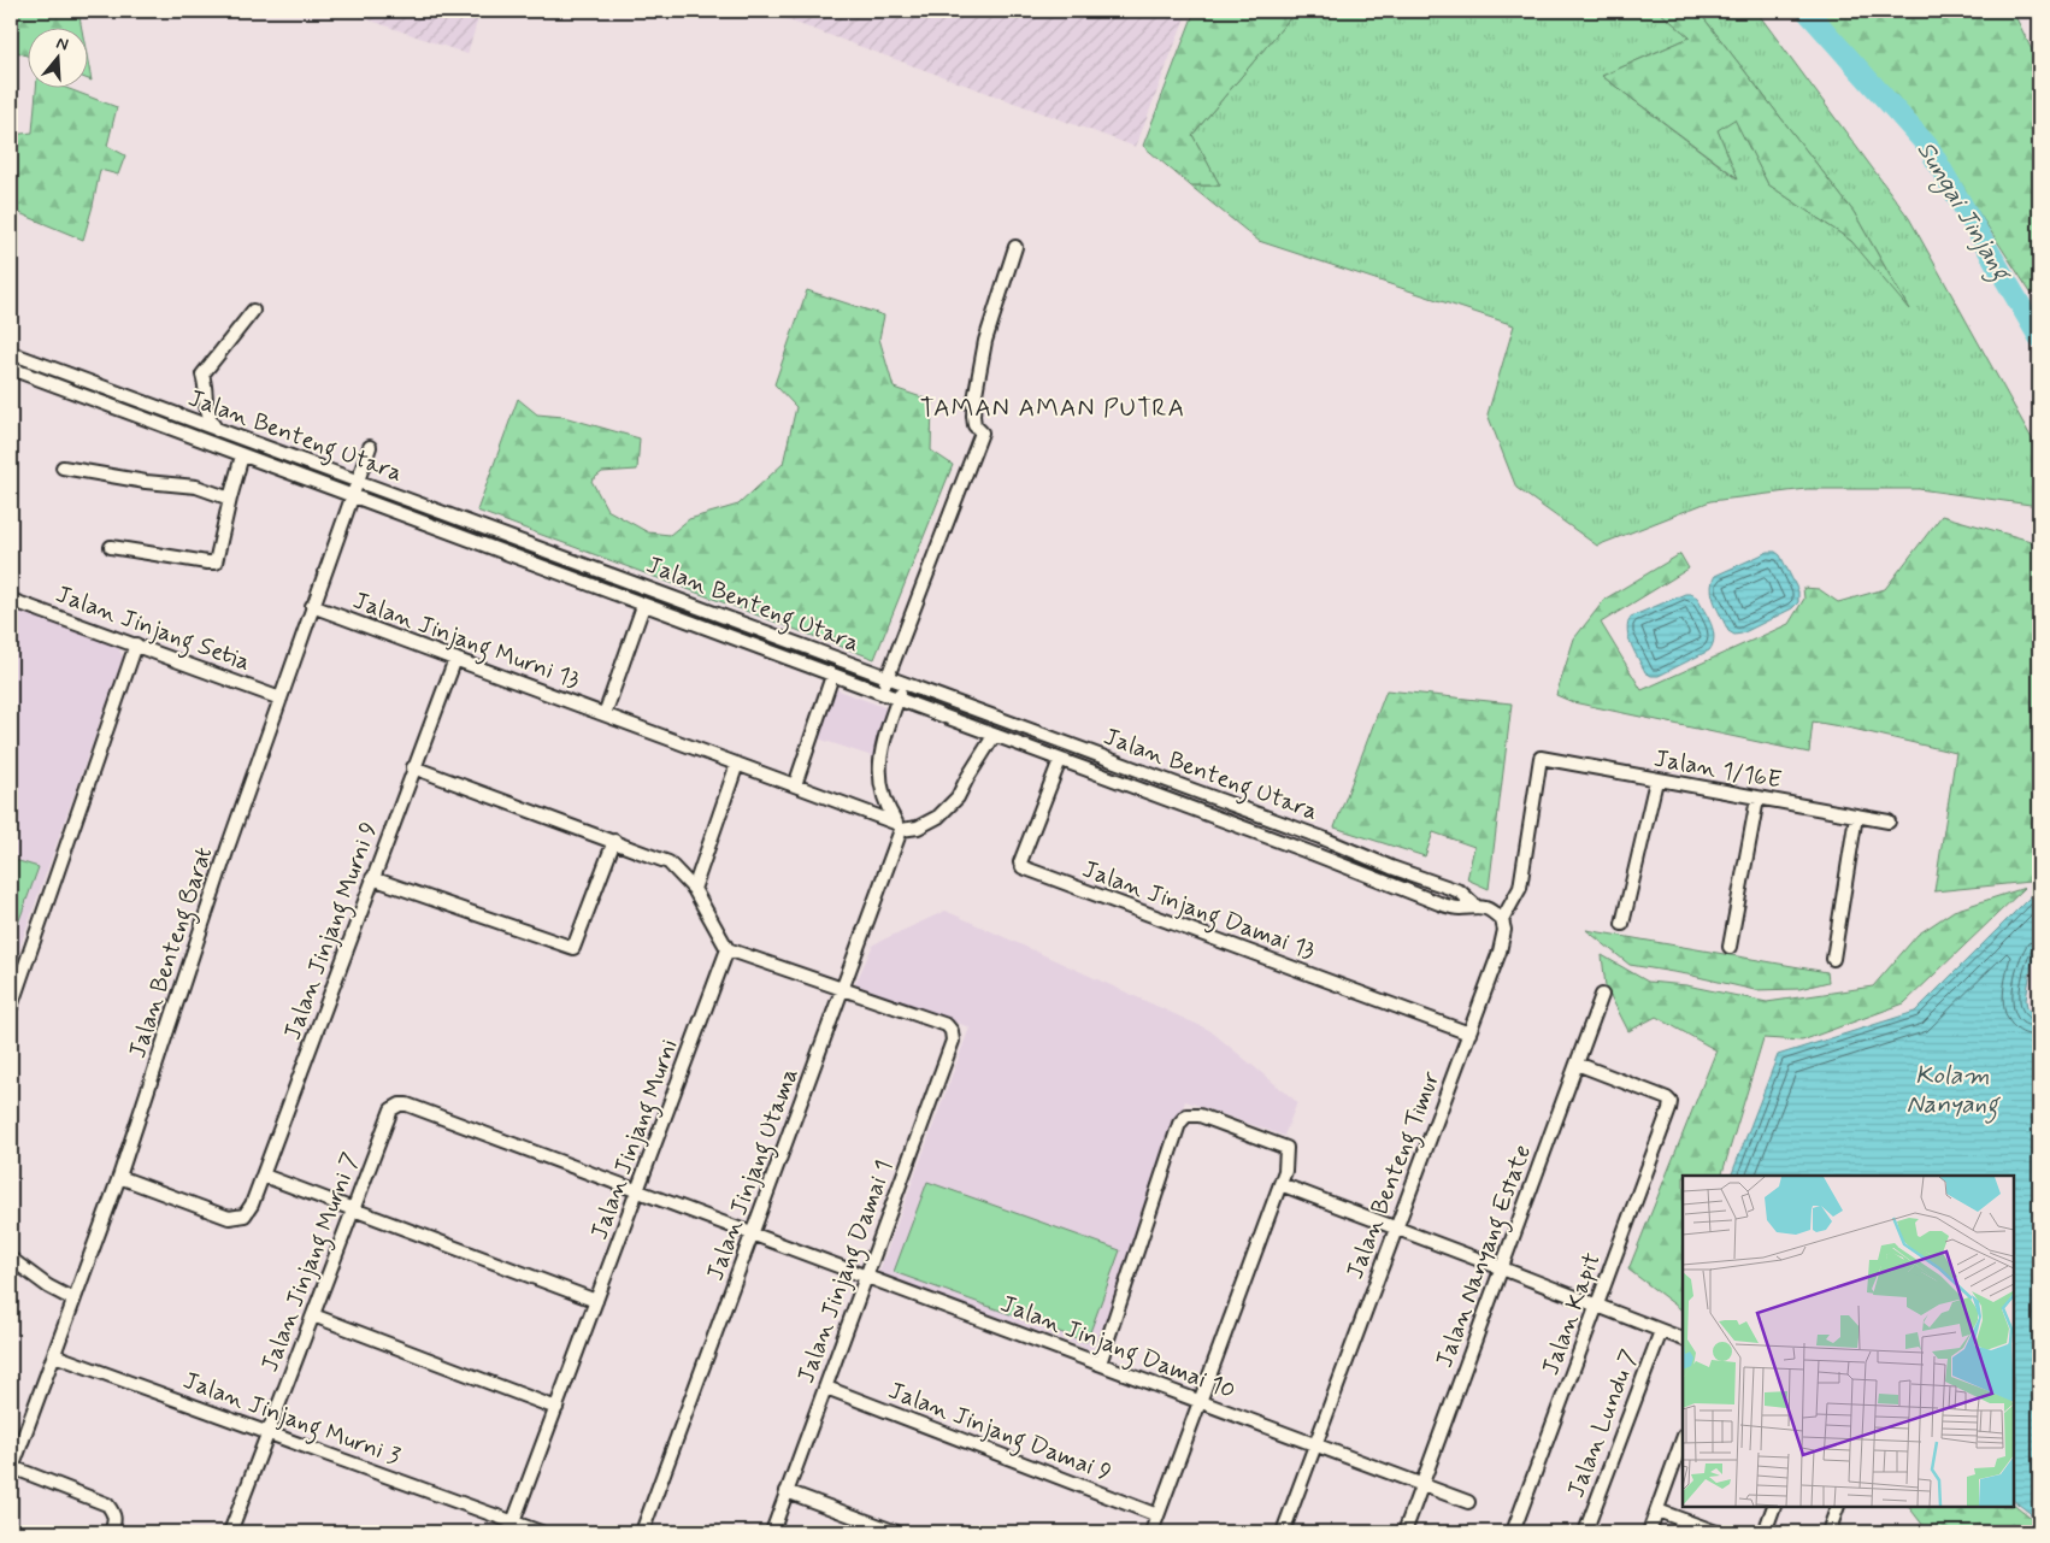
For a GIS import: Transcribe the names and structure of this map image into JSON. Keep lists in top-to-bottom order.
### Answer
{
  "streets": {
    "street": [
      "Jalan Benteng Utara",
      "Jalan Jinjang Setia",
      "Jalan Jinjang Murni 13",
      "Jalan 1/16E",
      "Jalan Jinjang Damai 13",
      "Jalan Jinjang Murni 9",
      "Jalan Benteng Barat",
      "Jalan Jinjang Murni",
      "Jalan Jinjang Utama",
      "Jalan Benteng Timur",
      "Jalan Nanyang Estate",
      "Jalan Jinjang Murni 7",
      "Jalan Jinjang Damai 1",
      "Jalan Kapit",
      "Jalan Jinjang Damai 10",
      "Jalan Jinjang Murni 3",
      "Jalan Lundu 7",
      "Jalan Jinjang Damai 9"
    ]
  },
  "crossings": [
    ["Jalan Benteng Utara", "Jalan Jinjang Murni 13"],
    ["Jalan Benteng Utara", "Jalan 1/16E"],
    ["Jalan Benteng Utara", "Jalan Jinjang Damai 13"],
    ["Jalan Benteng Utara", "Jalan Benteng Barat"],
    ["Jalan Benteng Utara", "Jalan Benteng Timur"],
    ["Jalan Jinjang Setia", "Jalan Benteng Barat"],
    ["Jalan Jinjang Murni 13", "Jalan Jinjang Murni 9"],
    ["Jalan Jinjang Murni 13", "Jalan Benteng Barat"],
    ["Jalan Jinjang Murni 13", "Jalan Jinjang Utama"],
    ["Jalan 1/16E", "Jalan Benteng Timur"],
    ["Jalan Jinjang Damai 13", "Jalan Benteng Timur"],
    ["Jalan Jinjang Murni 9", "Jalan Benteng Barat"],
    ["Jalan Benteng Barat", "Jalan Jinjang Murni 3"],
    ["Jalan Jinjang Murni", "Jalan Jinjang Damai 10"],
    ["Jalan Jinjang Murni", "Jalan Jinjang Murni 3"],
    ["Jalan Jinjang Utama", "Jalan Jinjang Damai 1"],
    ["Jalan Jinjang Utama", "Jalan Jinjang Damai 10"],
    ["Jalan Benteng Timur", "Jalan Jinjang Damai 10"],
    ["Jalan Nanyang Estate", "Jalan Kapit"],
    ["Jalan Nanyang Estate", "Jalan Jinjang Damai 10"],
    ["Jalan Jinjang Murni 7", "Jalan Jinjang Damai 10"],
    ["Jalan Jinjang Murni 7", "Jalan Jinjang Murni 3"],
    ["Jalan Jinjang Damai 1", "Jalan Jinjang Damai 10"],
    ["Jalan Jinjang Damai 1", "Jalan Jinjang Damai 9"]
  ],
  "districts": ["TAMAN AMAN PUTRA"],
  "water": ["Sungai Jinjang", "Kolam Nanyang"],
  "north": "top"
}
